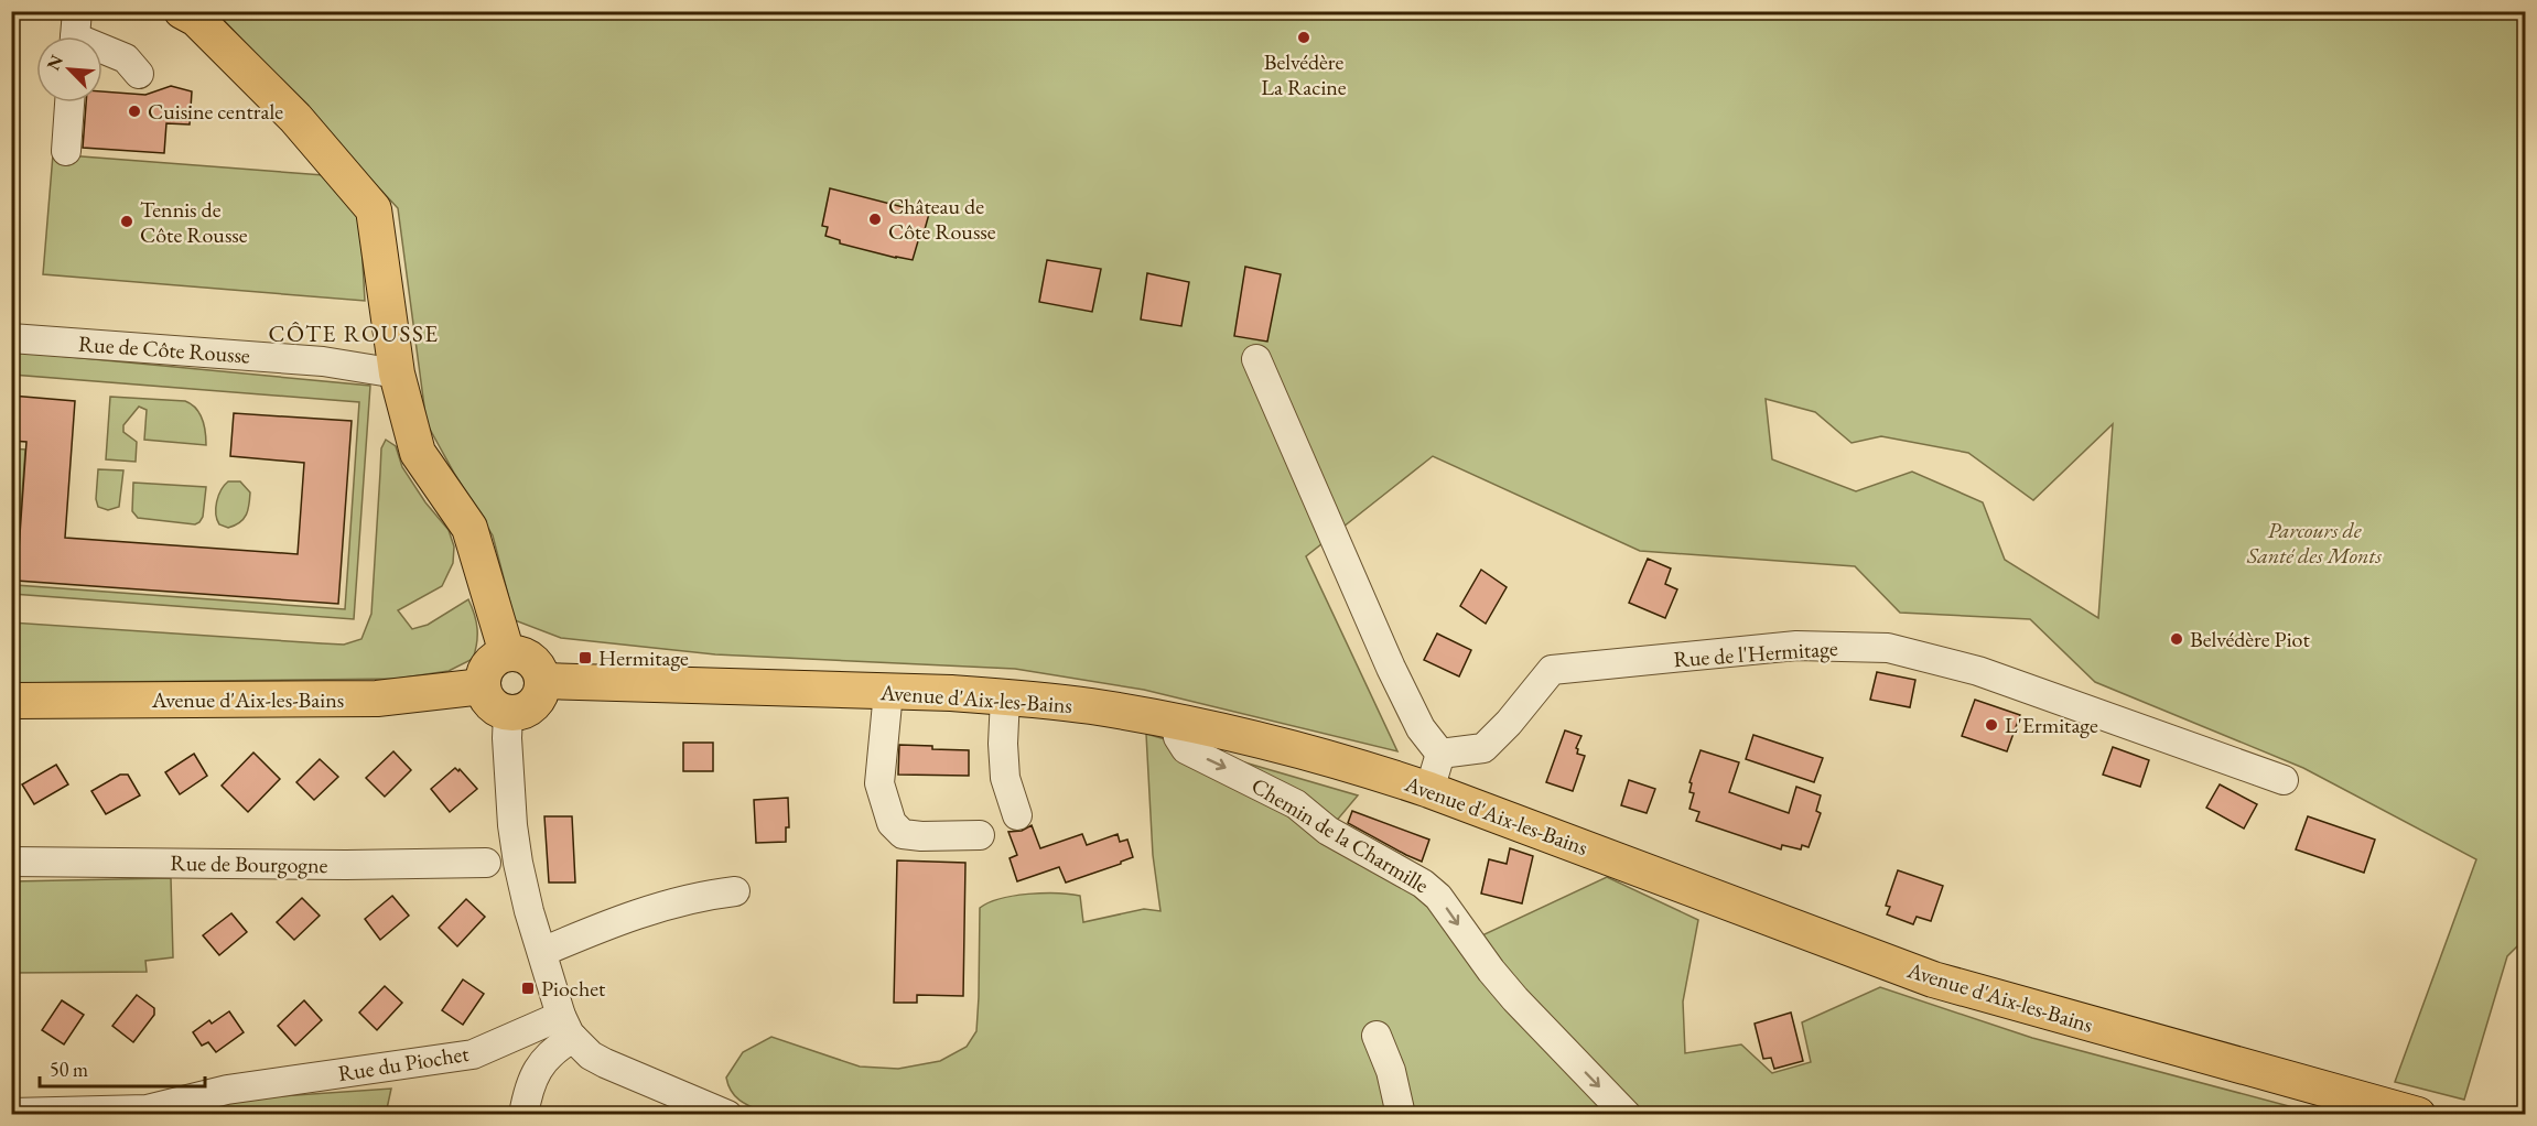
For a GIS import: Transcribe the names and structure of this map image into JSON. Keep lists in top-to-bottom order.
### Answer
{
  "streets": {
    "main road": ["Avenue d'Aix-les-Bains"],
    "street": [
      "Rue de Côte Rousse",
      "Rue de l'Hermitage",
      "Chemin de la Charmille",
      "Rue de Bourgogne",
      "Rue du Piochet"
    ]
  },
  "crossings": [
    ["Avenue d'Aix-les-Bains", "Chemin de la Charmille"]
  ],
  "one_way": ["Chemin de la Charmille"],
  "districts": ["CÔTE ROUSSE"],
  "parks": ["Parcours de Santé des Monts"],
  "places": {
    "other": [
      "Belvédère La Racine",
      "Cuisine centrale",
      "Château de Côte Rousse",
      "Tennis de Côte Rousse",
      "Belvédère Piot",
      "L'Ermitage"
    ],
    "transit": ["Hermitage", "Piochet"]
  },
  "scale_bar": "50 m",
  "north": "top left"
}
